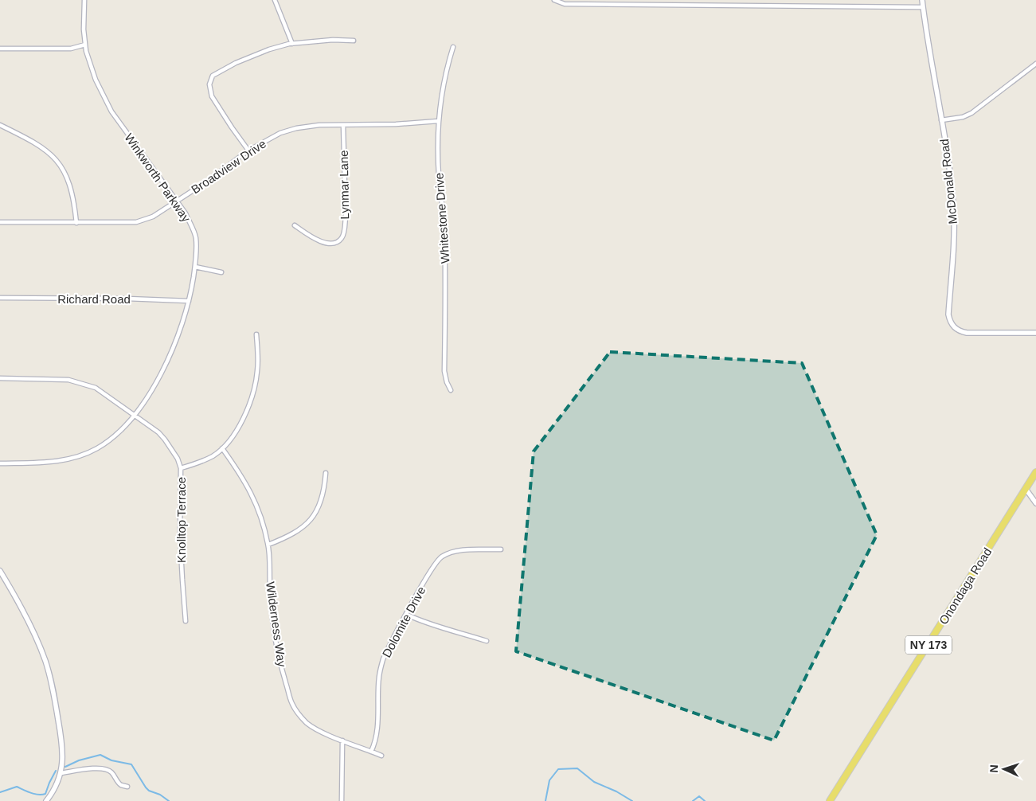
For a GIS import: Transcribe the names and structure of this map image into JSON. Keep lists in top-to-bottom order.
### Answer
{
  "streets": {
    "main road": ["Onondaga Road", "NY 173"],
    "street": [
      "Broadview Drive",
      "Winkworth Parkway",
      "McDonald Road",
      "Lynmar Lane",
      "Whitestone Drive",
      "Richard Road",
      "Knolltop Terrace",
      "Dolomite Drive",
      "Wilderness Way"
    ]
  },
  "crossings": [
    ["Broadview Drive", "Winkworth Parkway"],
    ["Broadview Drive", "Lynmar Lane"],
    ["Broadview Drive", "Whitestone Drive"],
    ["Winkworth Parkway", "Richard Road"],
    ["Winkworth Parkway", "Knolltop Terrace"],
    ["Dolomite Drive", "Wilderness Way"]
  ],
  "north": "left"
}
